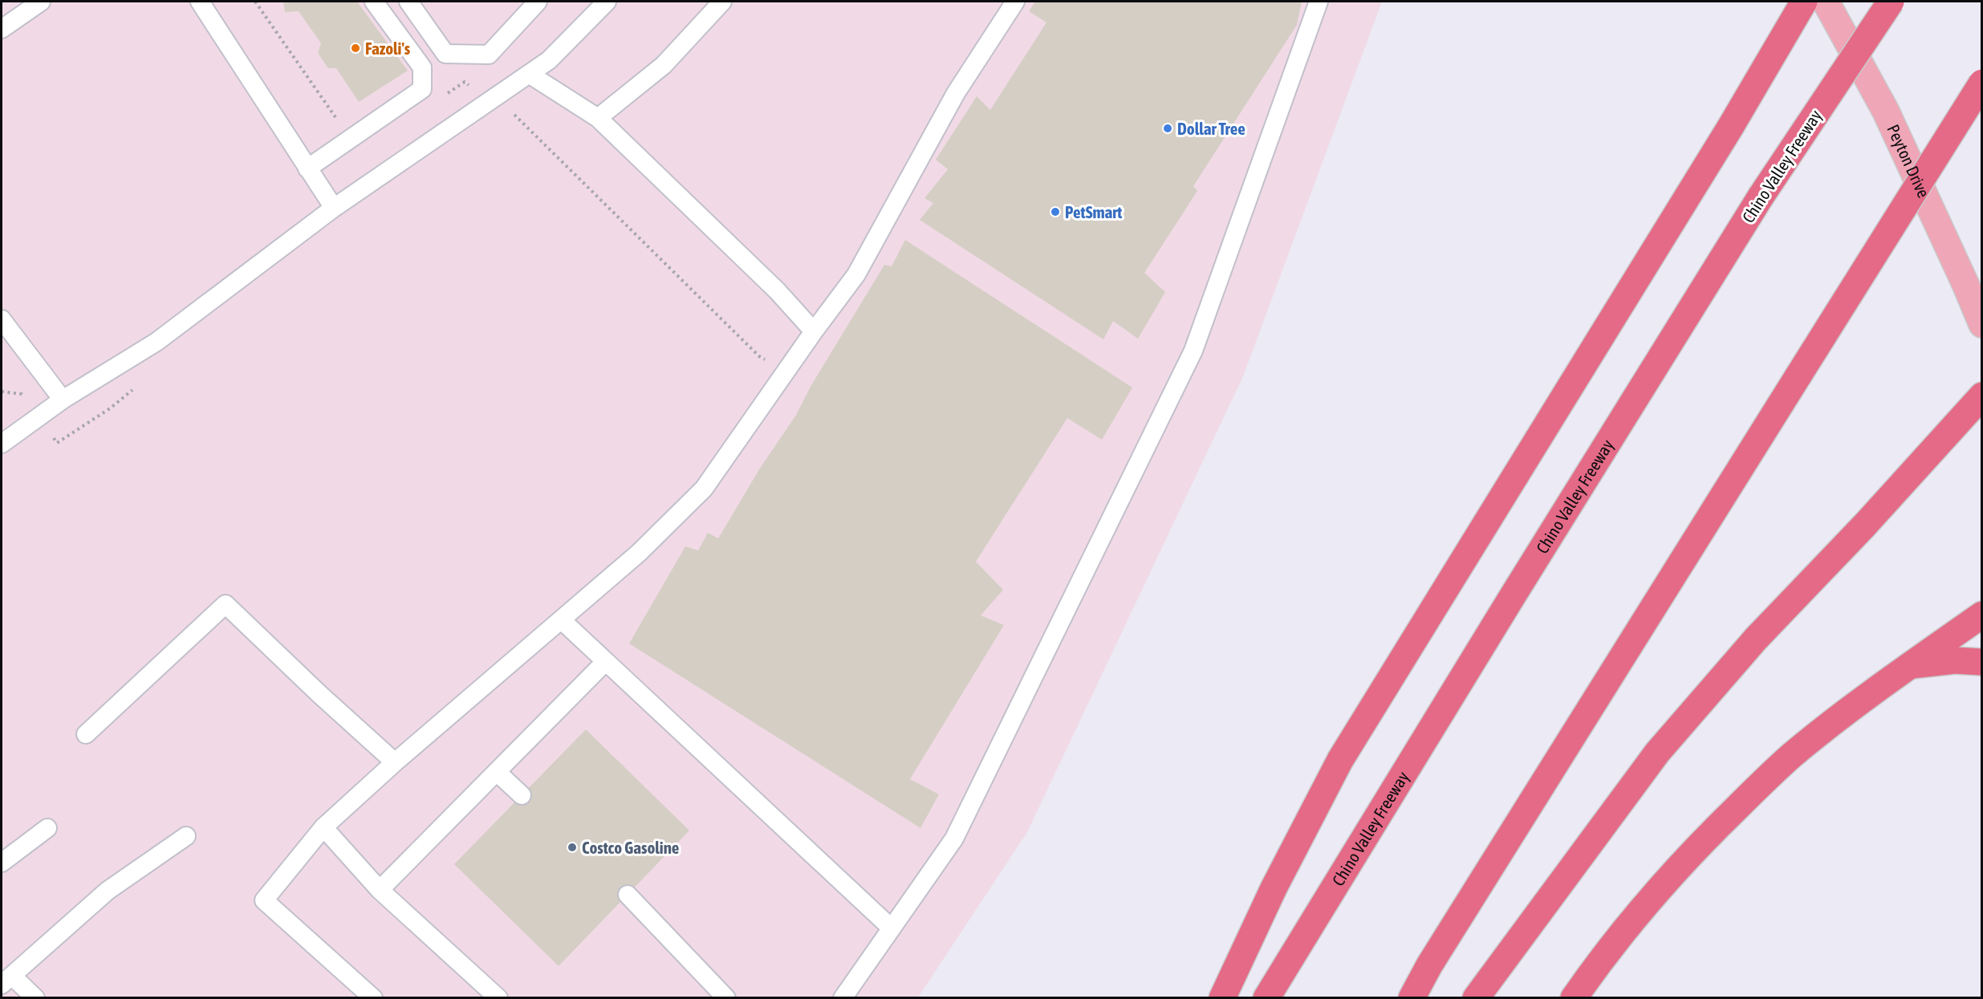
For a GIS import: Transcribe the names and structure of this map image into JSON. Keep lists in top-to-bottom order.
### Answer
{
  "streets": {
    "highway": ["Chino Valley Freeway"],
    "main road": ["Peyton Drive"]
  },
  "places": [
    "Fazoli's",
    "Dollar Tree",
    "PetSmart",
    "Costco Gasoline"
  ]
}
